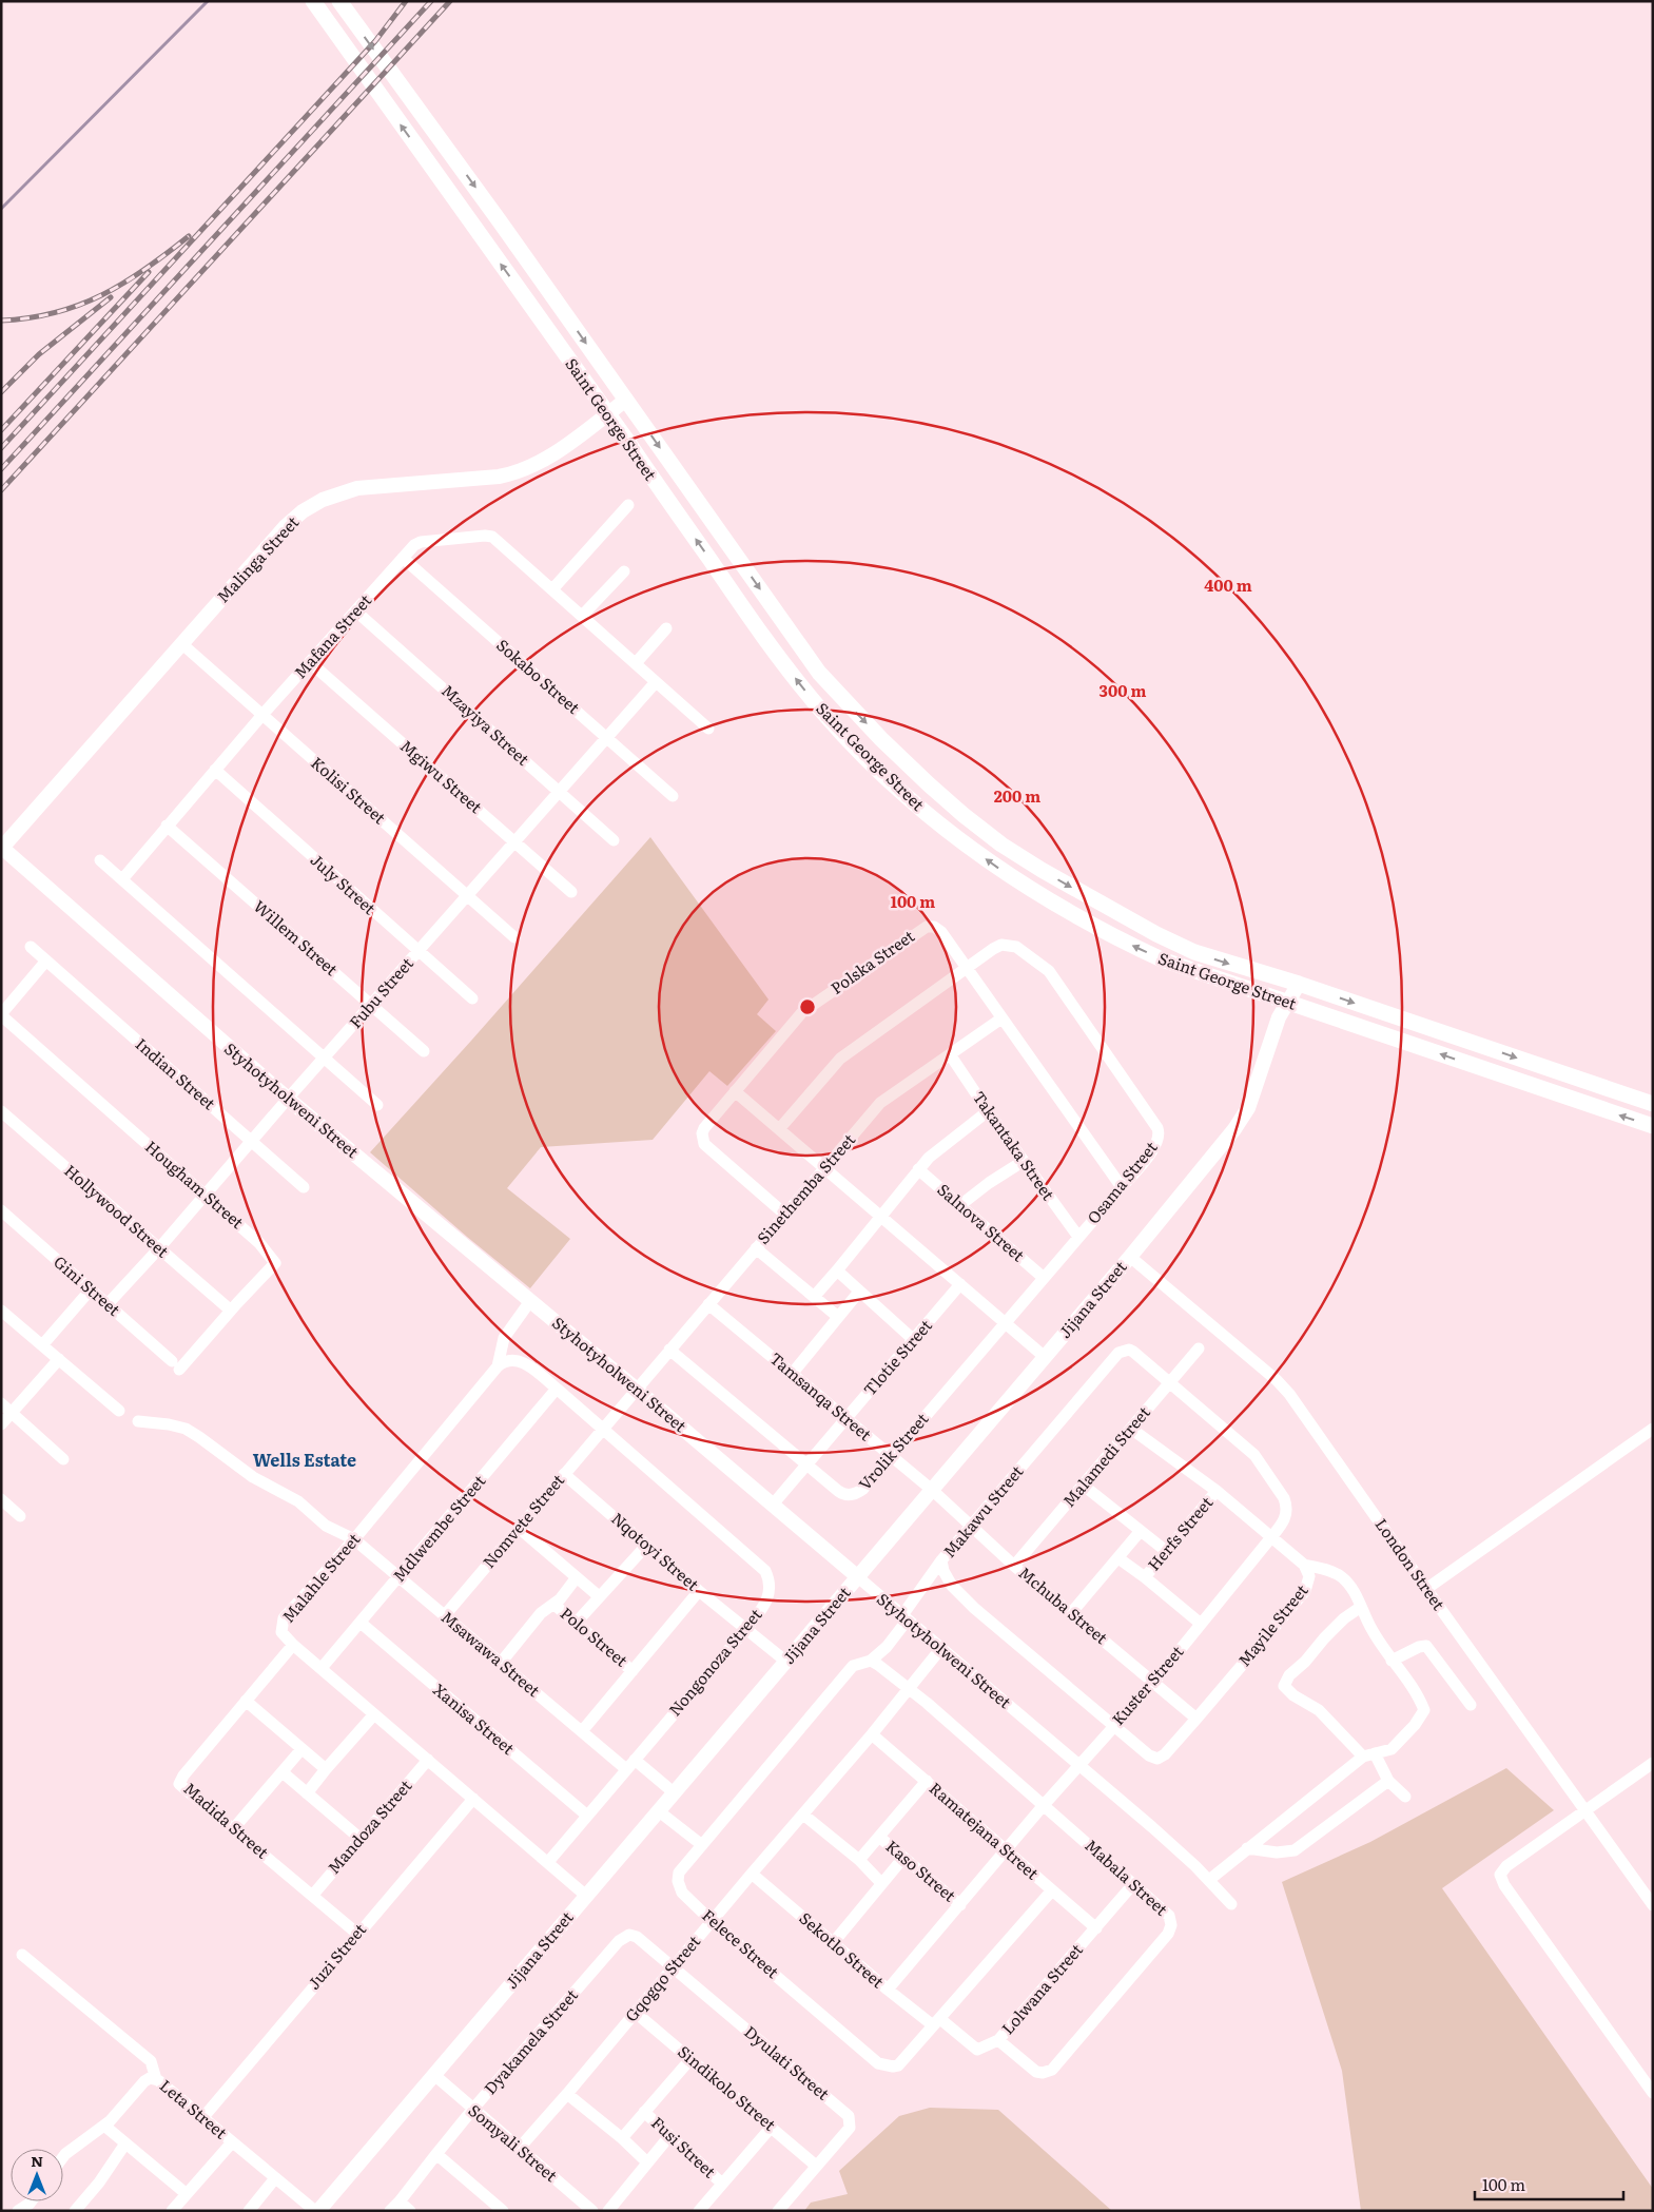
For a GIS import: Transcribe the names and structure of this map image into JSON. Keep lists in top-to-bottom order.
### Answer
{
  "streets": {
    "main road": ["Saint George Street"],
    "street": [
      "Malinga Street",
      "Mafana Street",
      "Sokabo Street",
      "Mzayiya Street",
      "Mgiwu Street",
      "Kolisi Street",
      "July Street",
      "Willem Street",
      "Polska Street",
      "Fubu Street",
      "Indian Street",
      "Styhotyholweni Street",
      "Takantaka Street",
      "Osama Street",
      "Hougham Street",
      "Sinethemba Street",
      "Hollywood Street",
      "Salnova Street",
      "Gini Street",
      "Jijana Street",
      "Tlotie Street",
      "Tamsanqa Street",
      "Vrolik Street",
      "Malamedi Street",
      "Makawu Street",
      "Nomvete Street",
      "Mdlwembe Street",
      "Herfs Street",
      "Nqotoyi Street",
      "London Street",
      "Malahle Street",
      "Mchuba Street",
      "Mayile Street",
      "Polo Street",
      "Msawawa Street",
      "Nongonoza Street",
      "Kuster Street",
      "Xanisa Street",
      "Madida Street",
      "Mandoza Street",
      "Ramatejana Street",
      "Kaso Street",
      "Mabala Street",
      "Felece Street",
      "Sekotlo Street",
      "Juzi Street",
      "Gqogqo Street",
      "Lolwana Street",
      "Dyakamela Street",
      "Dyulati Street",
      "Sindikolo Street",
      "Leta Street",
      "Somyali Street",
      "Fusi Street"
    ]
  },
  "crossings": [
    ["Saint George Street", "Malinga Street"],
    ["Saint George Street", "Jijana Street"],
    ["Malinga Street", "Kolisi Street"],
    ["Malinga Street", "Styhotyholweni Street"],
    ["Mafana Street", "Sokabo Street"],
    ["Mafana Street", "Mzayiya Street"],
    ["Mafana Street", "Mgiwu Street"],
    ["Mafana Street", "Kolisi Street"],
    ["Mafana Street", "July Street"],
    ["Mafana Street", "Willem Street"],
    ["Mafana Street", "Fubu Street"],
    ["Sokabo Street", "Fubu Street"],
    ["Mzayiya Street", "Fubu Street"],
    ["Mgiwu Street", "Fubu Street"],
    ["Kolisi Street", "Fubu Street"],
    ["July Street", "Fubu Street"],
    ["Willem Street", "Fubu Street"],
    ["Polska Street", "Osama Street"],
    ["Polska Street", "Sinethemba Street"],
    ["Fubu Street", "Indian Street"],
    ["Fubu Street", "Styhotyholweni Street"],
    ["Fubu Street", "Hougham Street"],
    ["Fubu Street", "Hollywood Street"],
    ["Fubu Street", "Gini Street"],
    ["Styhotyholweni Street", "Sinethemba Street"],
    ["Styhotyholweni Street", "Jijana Street"],
    ["Styhotyholweni Street", "Tlotie Street"],
    ["Styhotyholweni Street", "Nomvete Street"],
    ["Styhotyholweni Street", "Kuster Street"],
    ["Styhotyholweni Street", "Felece Street"],
    ["Styhotyholweni Street", "Gqogqo Street"],
    ["Takantaka Street", "Osama Street"],
    ["Takantaka Street", "Sinethemba Street"],
    ["Osama Street", "Salnova Street"],
    ["Osama Street", "Vrolik Street"],
    ["Hougham Street", "Hollywood Street"],
    ["Hougham Street", "Gini Street"],
    ["Sinethemba Street", "Tamsanqa Street"],
    ["Sinethemba Street", "Vrolik Street"],
    ["Sinethemba Street", "Nomvete Street"],
    ["Jijana Street", "Tamsanqa Street"],
    ["Jijana Street", "Nqotoyi Street"],
    ["Jijana Street", "London Street"],
    ["Jijana Street", "Malahle Street"],
    ["Jijana Street", "Mchuba Street"],
    ["Jijana Street", "Msawawa Street"],
    ["Jijana Street", "Leta Street"],
    ["Jijana Street", "Somyali Street"],
    ["Tlotie Street", "Tamsanqa Street"],
    ["Tlotie Street", "Vrolik Street"],
    ["Tamsanqa Street", "Vrolik Street"],
    ["Tamsanqa Street", "Mchuba Street"],
    ["Malamedi Street", "Makawu Street"],
    ["Malamedi Street", "Mchuba Street"],
    ["Malamedi Street", "Mayile Street"],
    ["Malamedi Street", "Kuster Street"],
    ["Makawu Street", "Mchuba Street"],
    ["Makawu Street", "Mayile Street"],
    ["Makawu Street", "Kuster Street"],
    ["Makawu Street", "Felece Street"],
    ["Nomvete Street", "Nqotoyi Street"],
    ["Nomvete Street", "Msawawa Street"],
    ["Nomvete Street", "Nongonoza Street"],
    ["Mdlwembe Street", "Malahle Street"],
    ["Mdlwembe Street", "Msawawa Street"],
    ["Mdlwembe Street", "Nongonoza Street"],
    ["Mdlwembe Street", "Xanisa Street"],
    ["Herfs Street", "Mchuba Street"],
    ["Herfs Street", "Mayile Street"],
    ["Nqotoyi Street", "Nongonoza Street"],
    ["Malahle Street", "Msawawa Street"],
    ["Malahle Street", "Nongonoza Street"],
    ["Malahle Street", "Madida Street"],
    ["Malahle Street", "Mandoza Street"],
    ["Malahle Street", "Juzi Street"],
    ["Mchuba Street", "Mayile Street"],
    ["Mchuba Street", "Kuster Street"],
    ["Mayile Street", "Kuster Street"],
    ["Msawawa Street", "Nongonoza Street"],
    ["Nongonoza Street", "Xanisa Street"],
    ["Kuster Street", "Ramatejana Street"],
    ["Kuster Street", "Kaso Street"],
    ["Kuster Street", "Mabala Street"],
    ["Kuster Street", "Sekotlo Street"],
    ["Madida Street", "Mandoza Street"],
    ["Madida Street", "Juzi Street"],
    ["Ramatejana Street", "Felece Street"],
    ["Ramatejana Street", "Gqogqo Street"],
    ["Ramatejana Street", "Lolwana Street"],
    ["Kaso Street", "Gqogqo Street"],
    ["Mabala Street", "Gqogqo Street"],
    ["Mabala Street", "Lolwana Street"],
    ["Felece Street", "Sekotlo Street"],
    ["Felece Street", "Gqogqo Street"],
    ["Felece Street", "Lolwana Street"],
    ["Sekotlo Street", "Gqogqo Street"],
    ["Sekotlo Street", "Lolwana Street"],
    ["Juzi Street", "Leta Street"],
    ["Gqogqo Street", "Dyulati Street"],
    ["Gqogqo Street", "Sindikolo Street"],
    ["Gqogqo Street", "Somyali Street"],
    ["Dyakamela Street", "Dyulati Street"],
    ["Dyakamela Street", "Somyali Street"],
    ["Dyulati Street", "Sindikolo Street"]
  ],
  "districts": ["Wells Estate"],
  "scale_bar": "100 m",
  "north": "top",
  "rings": [
    "400 m",
    "300 m",
    "200 m",
    "100 m"
  ]
}
